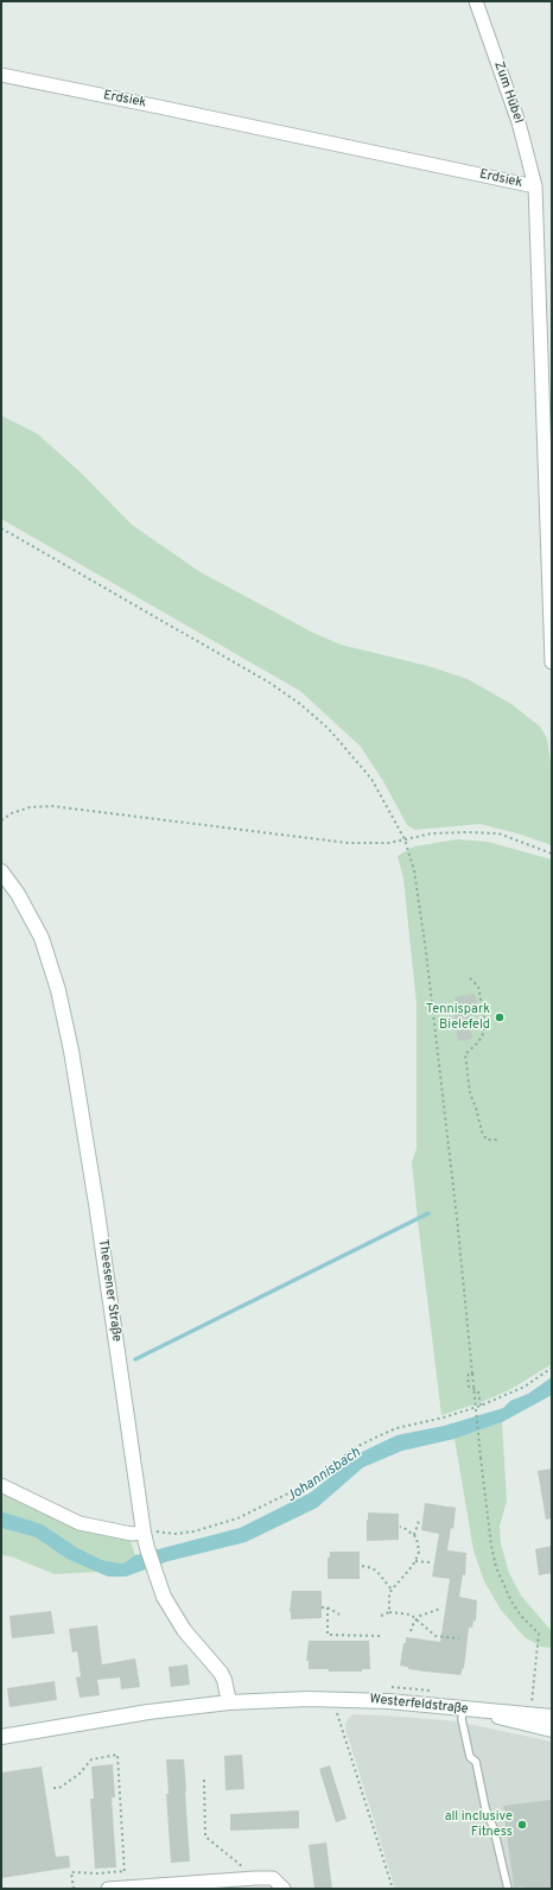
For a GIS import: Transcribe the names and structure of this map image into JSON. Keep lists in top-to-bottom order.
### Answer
{
  "streets": {
    "street": [
      "Zum Hübel",
      "Erdsiek",
      "Theesener Straße",
      "Westerfeldstraße"
    ]
  },
  "crossings": [
    ["Zum Hübel", "Erdsiek"],
    ["Theesener Straße", "Westerfeldstraße"]
  ],
  "water": ["Johannisbach"],
  "places": ["Tennispark Bielefeld", "all inclusive Fitness"]
}
